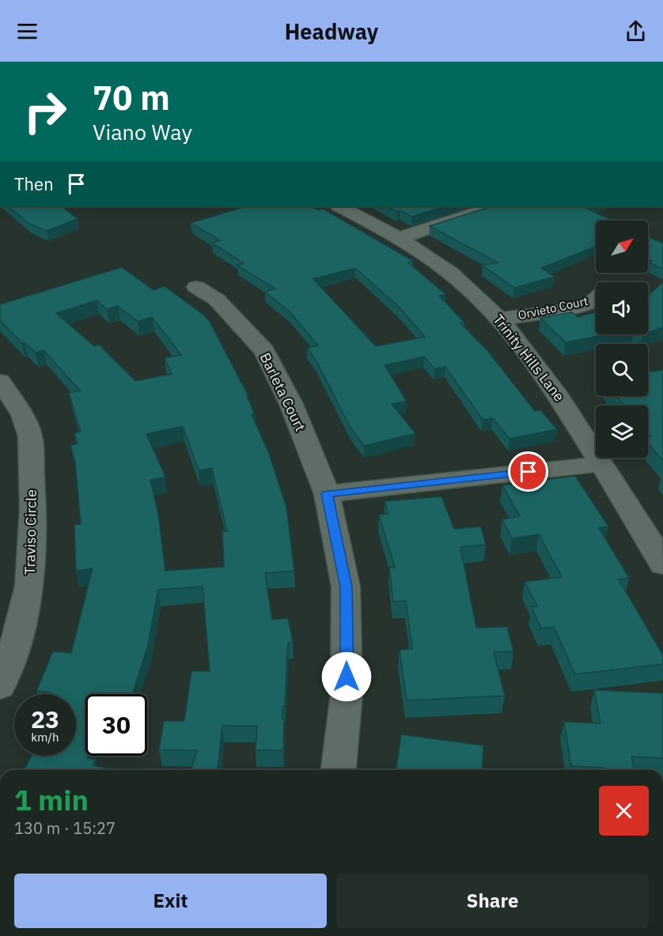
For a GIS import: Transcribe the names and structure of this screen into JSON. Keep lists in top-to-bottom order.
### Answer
{
  "streets": {
    "street": [
      "Orvieto Court",
      "Trinity Hills Lane",
      "Barleta Court",
      "Traviso Circle"
    ]
  },
  "crossings": [
    ["Orvieto Court", "Trinity Hills Lane"]
  ],
  "north": "top right",
  "page": {
    "header": "Headway",
    "turn": ["70 m", "Viano Way"],
    "then": "Then",
    "speed": "23 km/h",
    "limit": "30",
    "heading": ["1 min", "130 m · 15:27"],
    "buttons": ["Exit", "Share"]
  }
}
